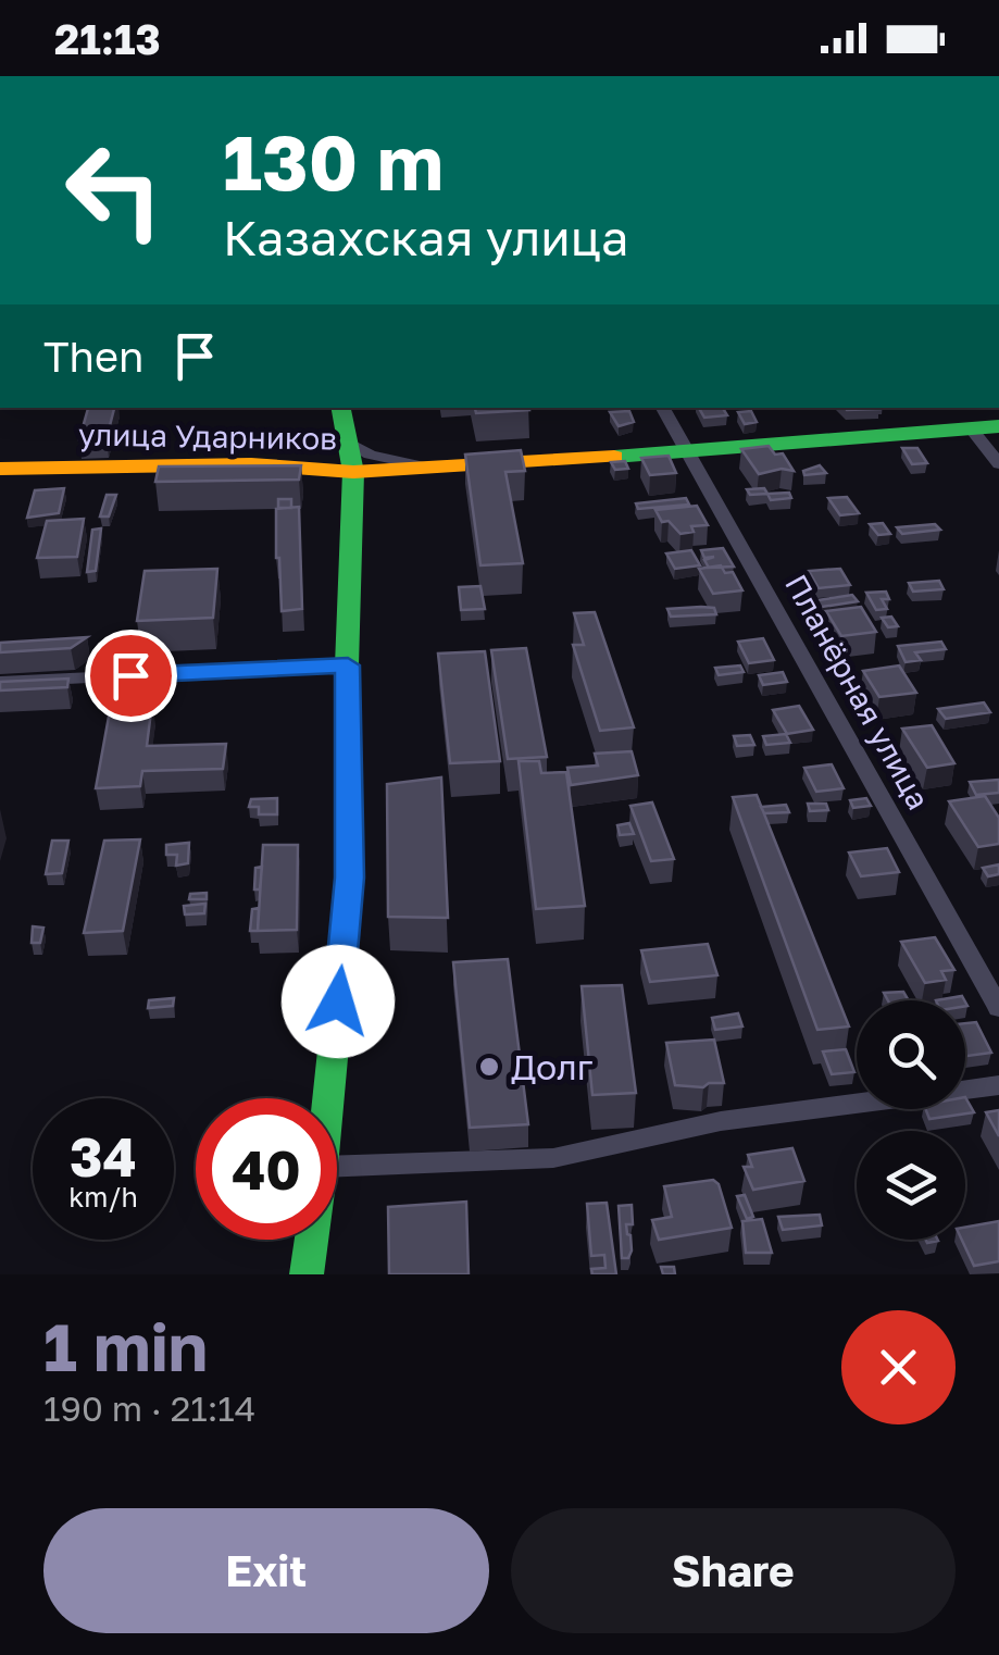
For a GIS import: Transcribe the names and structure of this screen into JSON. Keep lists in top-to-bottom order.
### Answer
{
  "streets": {
    "street": ["улица Ударников", "Планёрная улица"]
  },
  "crossings": [
    ["улица Ударников", "Планёрная улица"]
  ],
  "places": ["Долг"],
  "page": {
    "status": "21:13",
    "turn": ["130 m", "Казахская улица"],
    "then": "Then",
    "speed": "34 km/h",
    "limit": "40",
    "heading": ["1 min", "190 m · 21:14"],
    "buttons": ["Exit", "Share"]
  }
}
